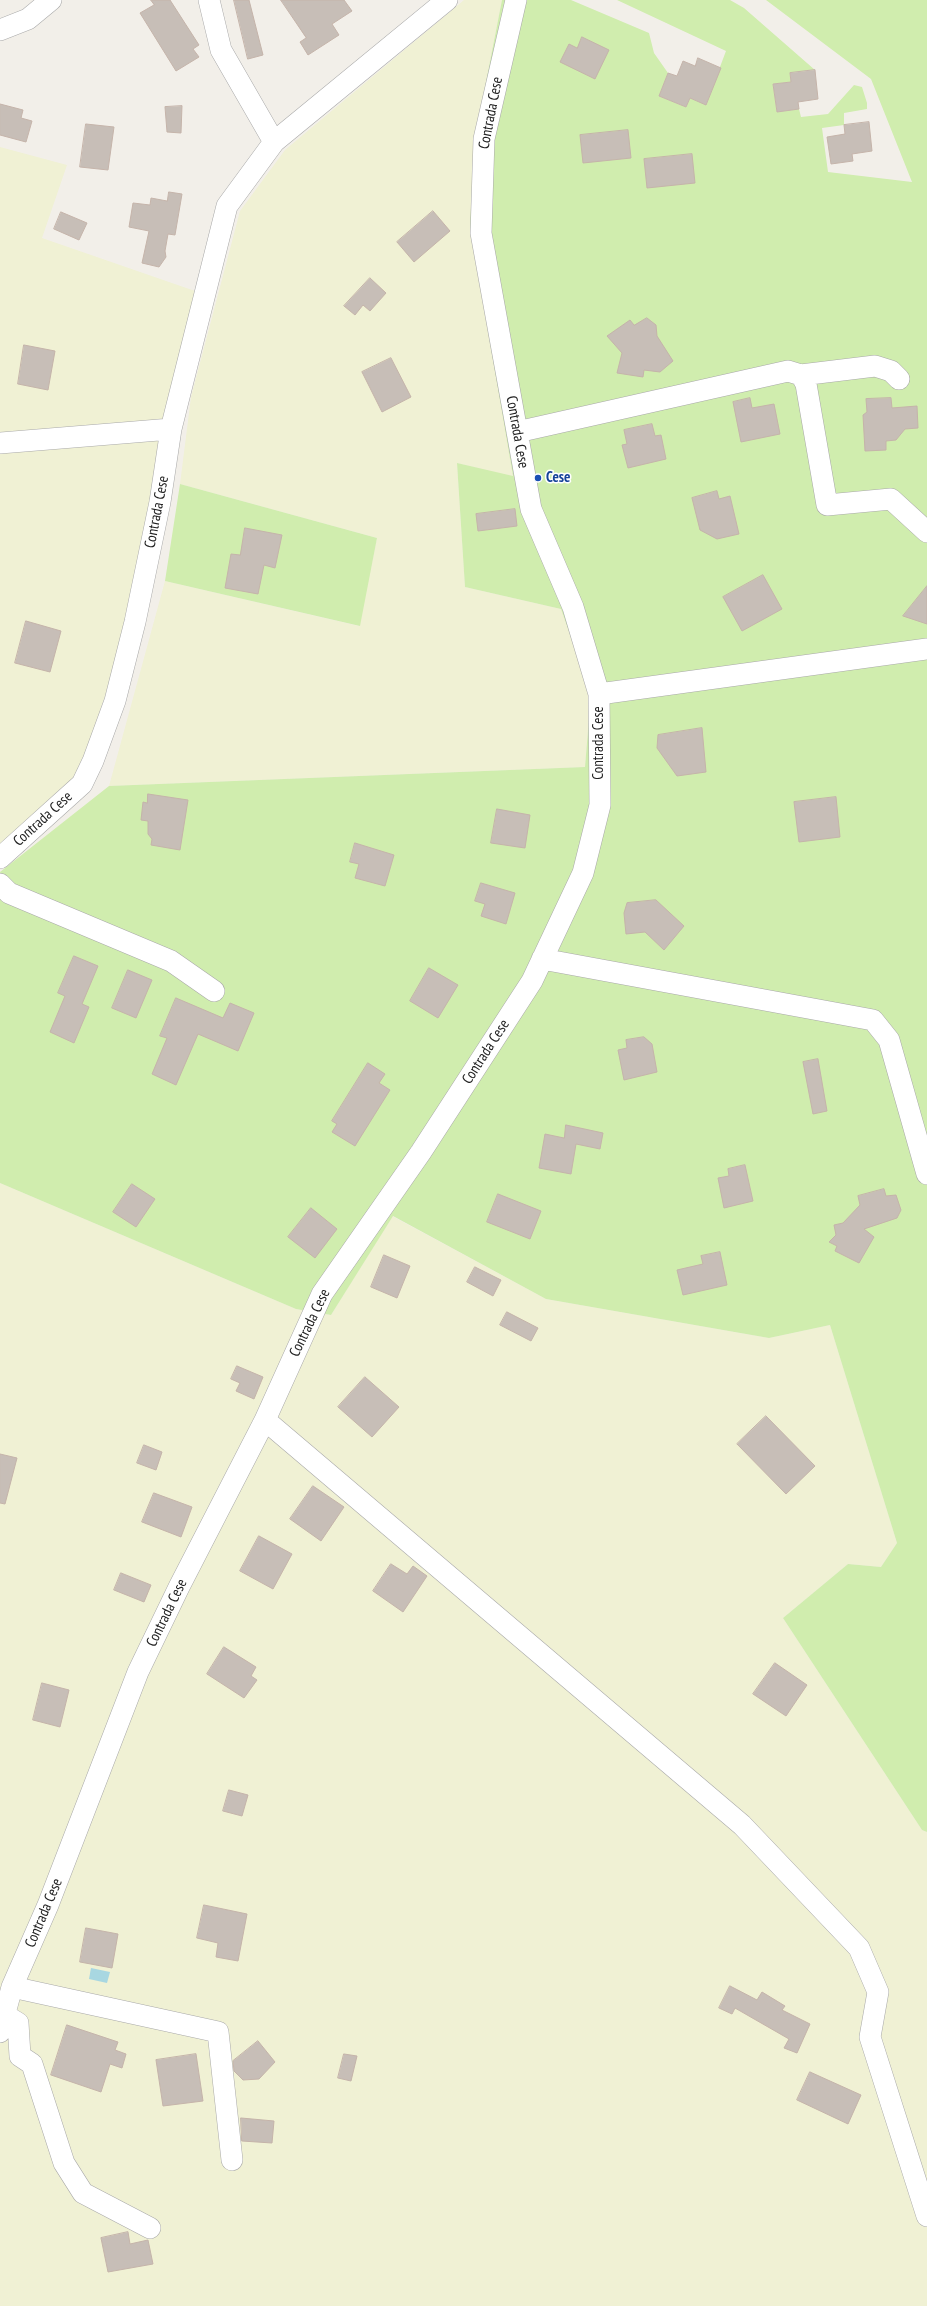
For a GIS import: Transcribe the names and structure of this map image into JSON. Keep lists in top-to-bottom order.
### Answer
{
  "streets": {
    "street": ["Contrada Cese"]
  },
  "places": ["Cese"]
}
